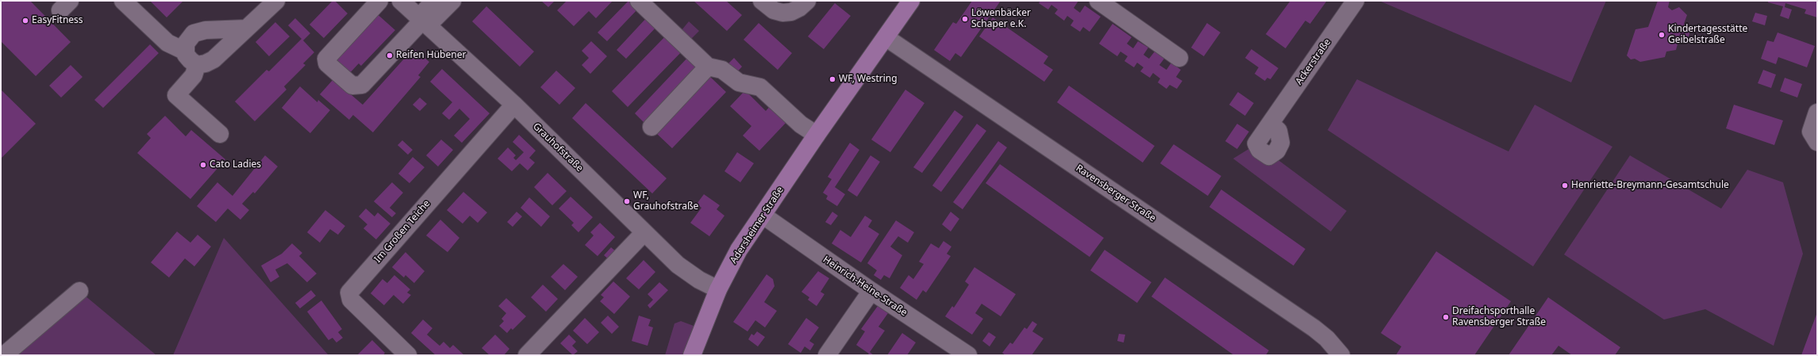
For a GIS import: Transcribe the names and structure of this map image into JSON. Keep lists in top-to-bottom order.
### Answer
{
  "streets": {
    "main road": ["Adersheimer Straße"],
    "street": [
      "Ackerstraße",
      "Grauhofstraße",
      "Ravensberger Straße",
      "Im Großen Teiche",
      "Heinrich-Heine-Straße"
    ]
  },
  "crossings": [
    ["Grauhofstraße", "Adersheimer Straße"],
    ["Grauhofstraße", "Im Großen Teiche"],
    ["Ravensberger Straße", "Adersheimer Straße"],
    ["Adersheimer Straße", "Heinrich-Heine-Straße"]
  ],
  "places": [
    "Löwenbäcker Schaper e.K.",
    "EasyFitness",
    "Kindertagesstätte Geibelstraße",
    "Reifen Hübener",
    "WF, Westring",
    "Cato Ladies",
    "Henriette-Breymann-Gesamtschule",
    "WF, Grauhofstraße",
    "Dreifachsporthalle Ravensberger Straße"
  ]
}
